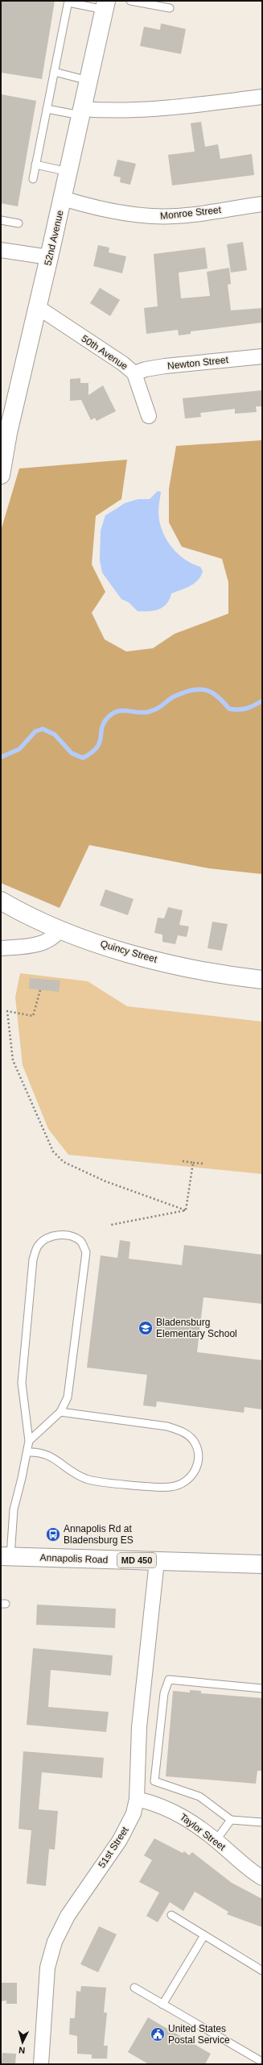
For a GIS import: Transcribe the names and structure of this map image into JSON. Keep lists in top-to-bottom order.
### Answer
{
  "streets": {
    "street": [
      "Monroe Street",
      "52nd Avenue",
      "50th Avenue",
      "Newton Street",
      "Quincy Street",
      "Annapolis Road",
      "MD 450",
      "Taylor Street",
      "51st Street"
    ]
  },
  "crossings": [
    ["Monroe Street", "52nd Avenue"],
    ["52nd Avenue", "50th Avenue"],
    ["50th Avenue", "Newton Street"],
    ["Annapolis Road", "51st Street"],
    ["Taylor Street", "51st Street"]
  ],
  "places": {
    "school or university": ["Bladensburg Elementary School"],
    "bus stop": ["Annapolis Rd at Bladensburg ES"],
    "public building": ["United States Postal Service"]
  },
  "north": "bottom"
}
